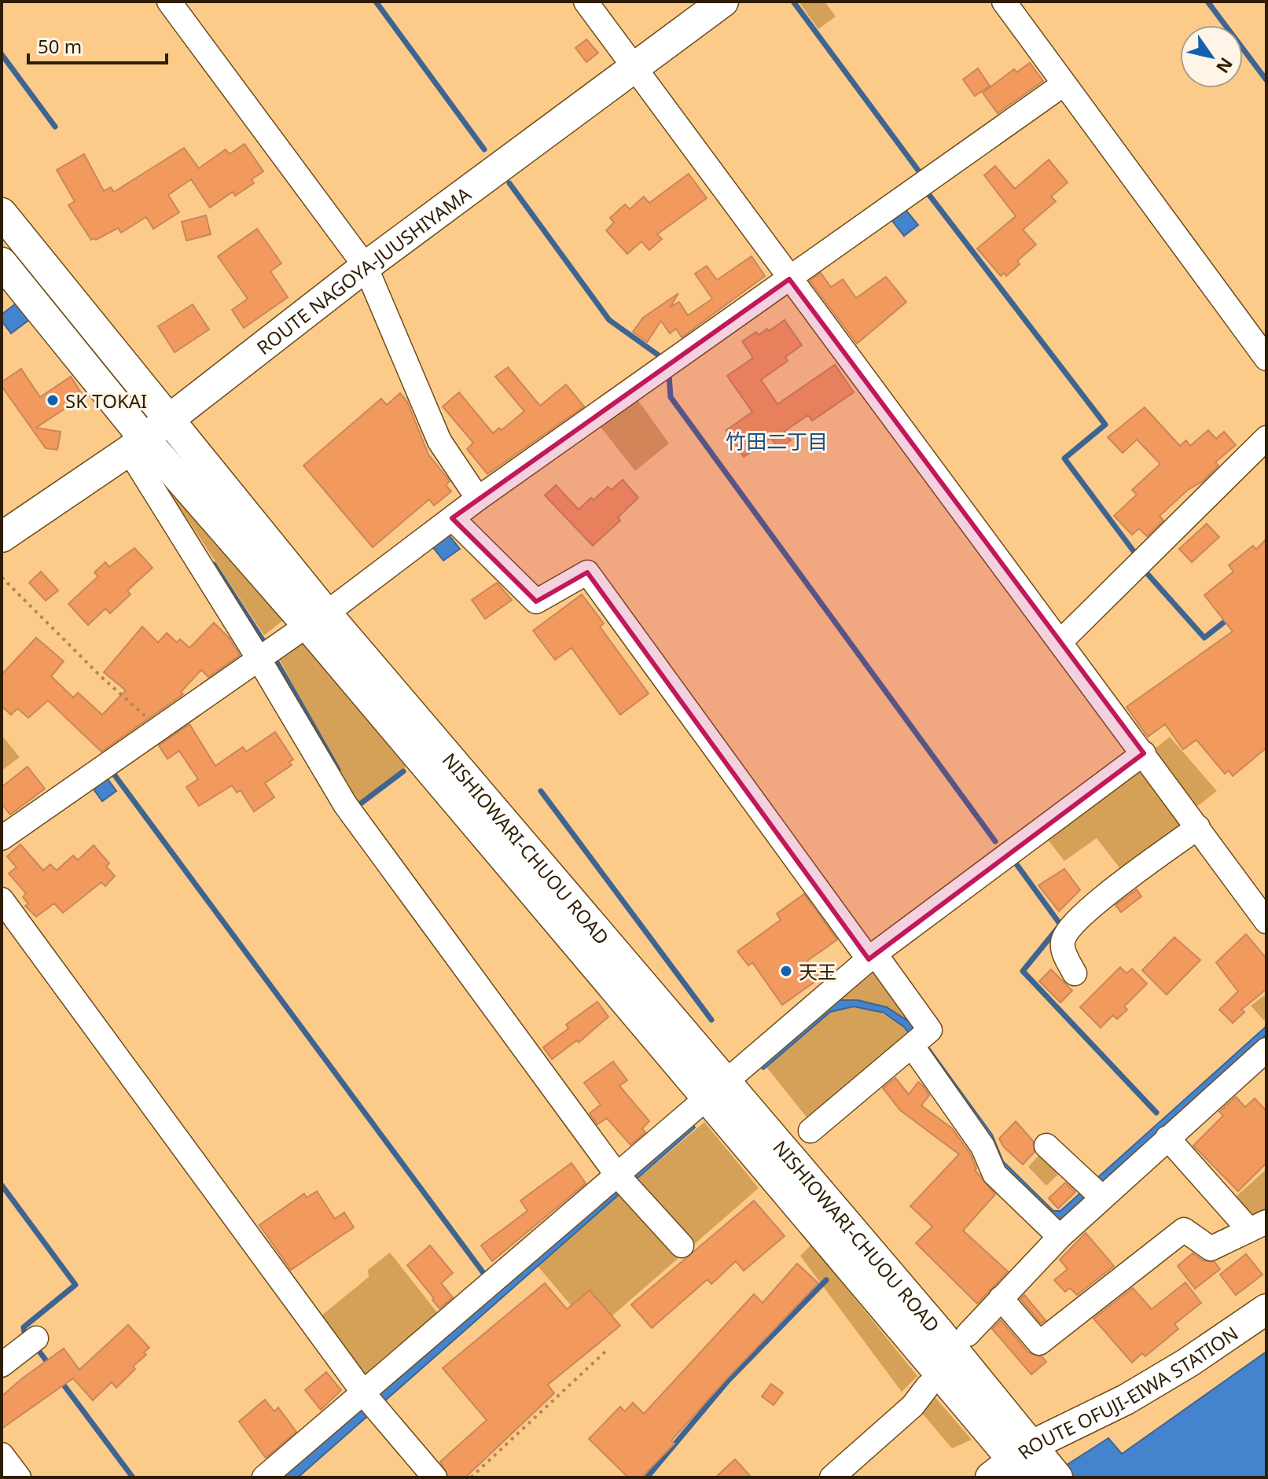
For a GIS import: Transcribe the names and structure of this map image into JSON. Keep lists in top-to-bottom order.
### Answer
{
  "streets": {
    "main road": ["ROUTE NAGOYA-JUUSHIYAMA", "NISHIOWARI-CHUOU ROAD", "ROUTE OFUJI-EIWA STATION"]
  },
  "crossings": [
    ["ROUTE NAGOYA-JUUSHIYAMA", "NISHIOWARI-CHUOU ROAD"],
    ["NISHIOWARI-CHUOU ROAD", "ROUTE OFUJI-EIWA STATION"]
  ],
  "districts": ["竹田二丁目"],
  "places": ["SK TOKAI", "天王"],
  "scale_bar": "50 m",
  "north": "bottom right"
}
